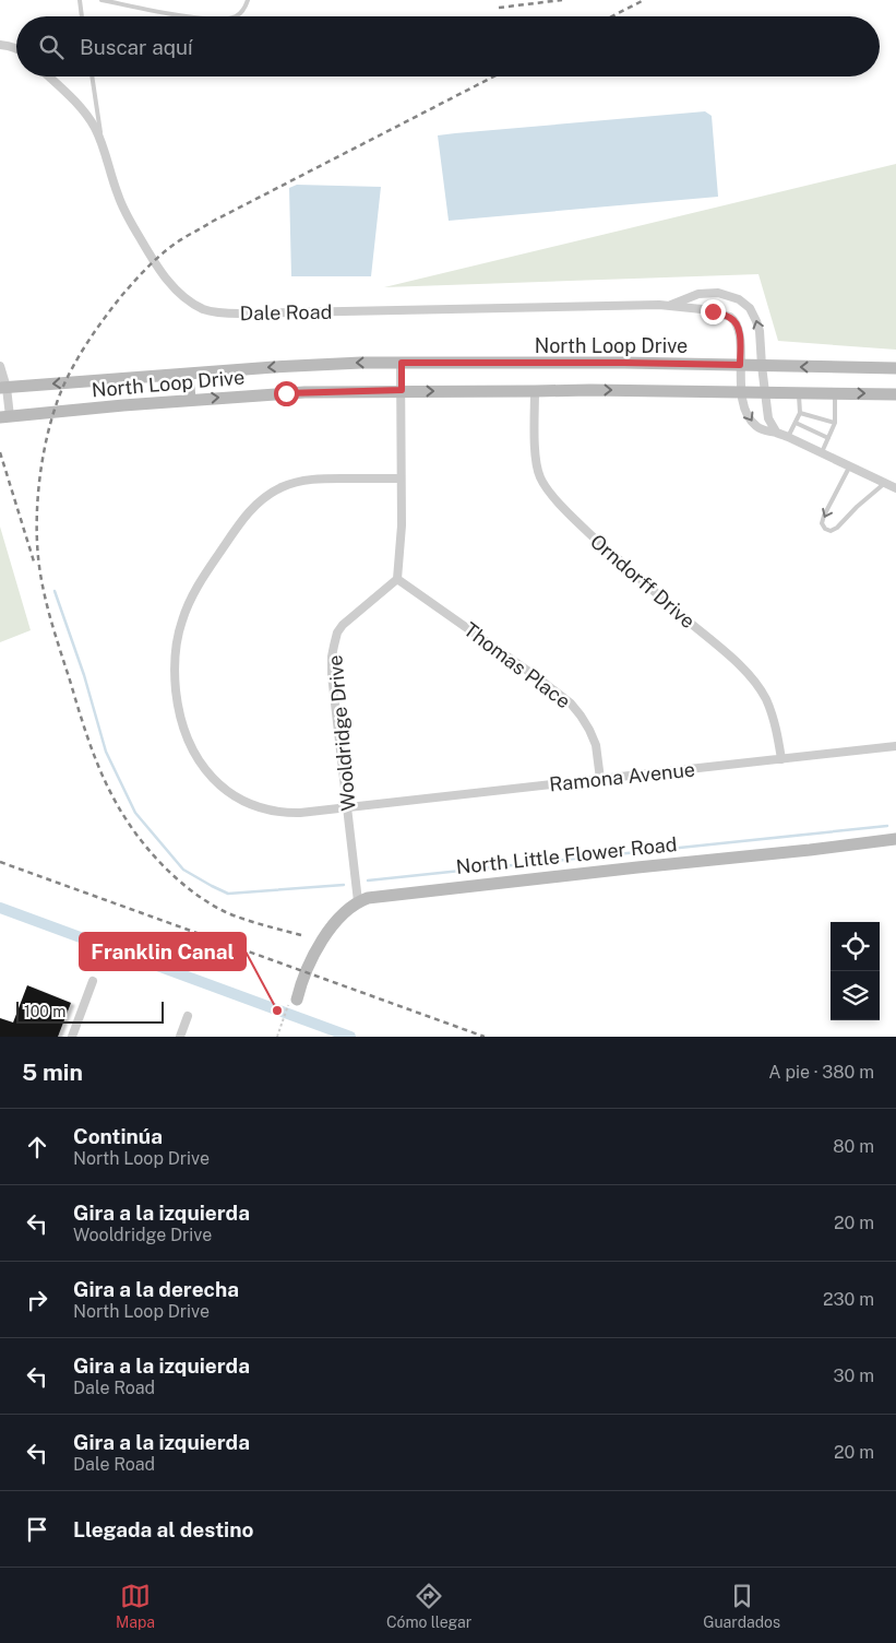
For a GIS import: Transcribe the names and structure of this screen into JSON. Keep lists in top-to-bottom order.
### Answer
{
  "streets": {
    "main road": ["North Loop Drive", "North Little Flower Road"],
    "street": [
      "Dale Road",
      "Orndorff Drive",
      "Thomas Place",
      "Wooldridge Drive",
      "Ramona Avenue"
    ]
  },
  "crossings": [
    ["Dale Road", "North Loop Drive"],
    ["North Loop Drive", "Orndorff Drive"],
    ["Orndorff Drive", "Ramona Avenue"],
    ["Thomas Place", "Wooldridge Drive"],
    ["Thomas Place", "Ramona Avenue"],
    ["Wooldridge Drive", "Ramona Avenue"],
    ["Wooldridge Drive", "North Little Flower Road"]
  ],
  "places": ["Franklin Canal"],
  "scale_bar": "100 m",
  "page": {
    "search": "Buscar aquí",
    "scale": "100 m",
    "heading": ["5 min", "A pie · 380 m"],
    "list": [
      ["Continúa", "North Loop Drive", "80 m"],
      ["Gira a la izquierda", "Wooldridge Drive", "20 m"],
      ["Gira a la derecha", "North Loop Drive", "230 m"],
      ["Gira a la izquierda", "Dale Road", "30 m"],
      ["Gira a la izquierda", "Dale Road", "20 m"],
      "Llegada al destino"
    ],
    "nav": ["Mapa", "Cómo llegar", "Guardados"]
  }
}
